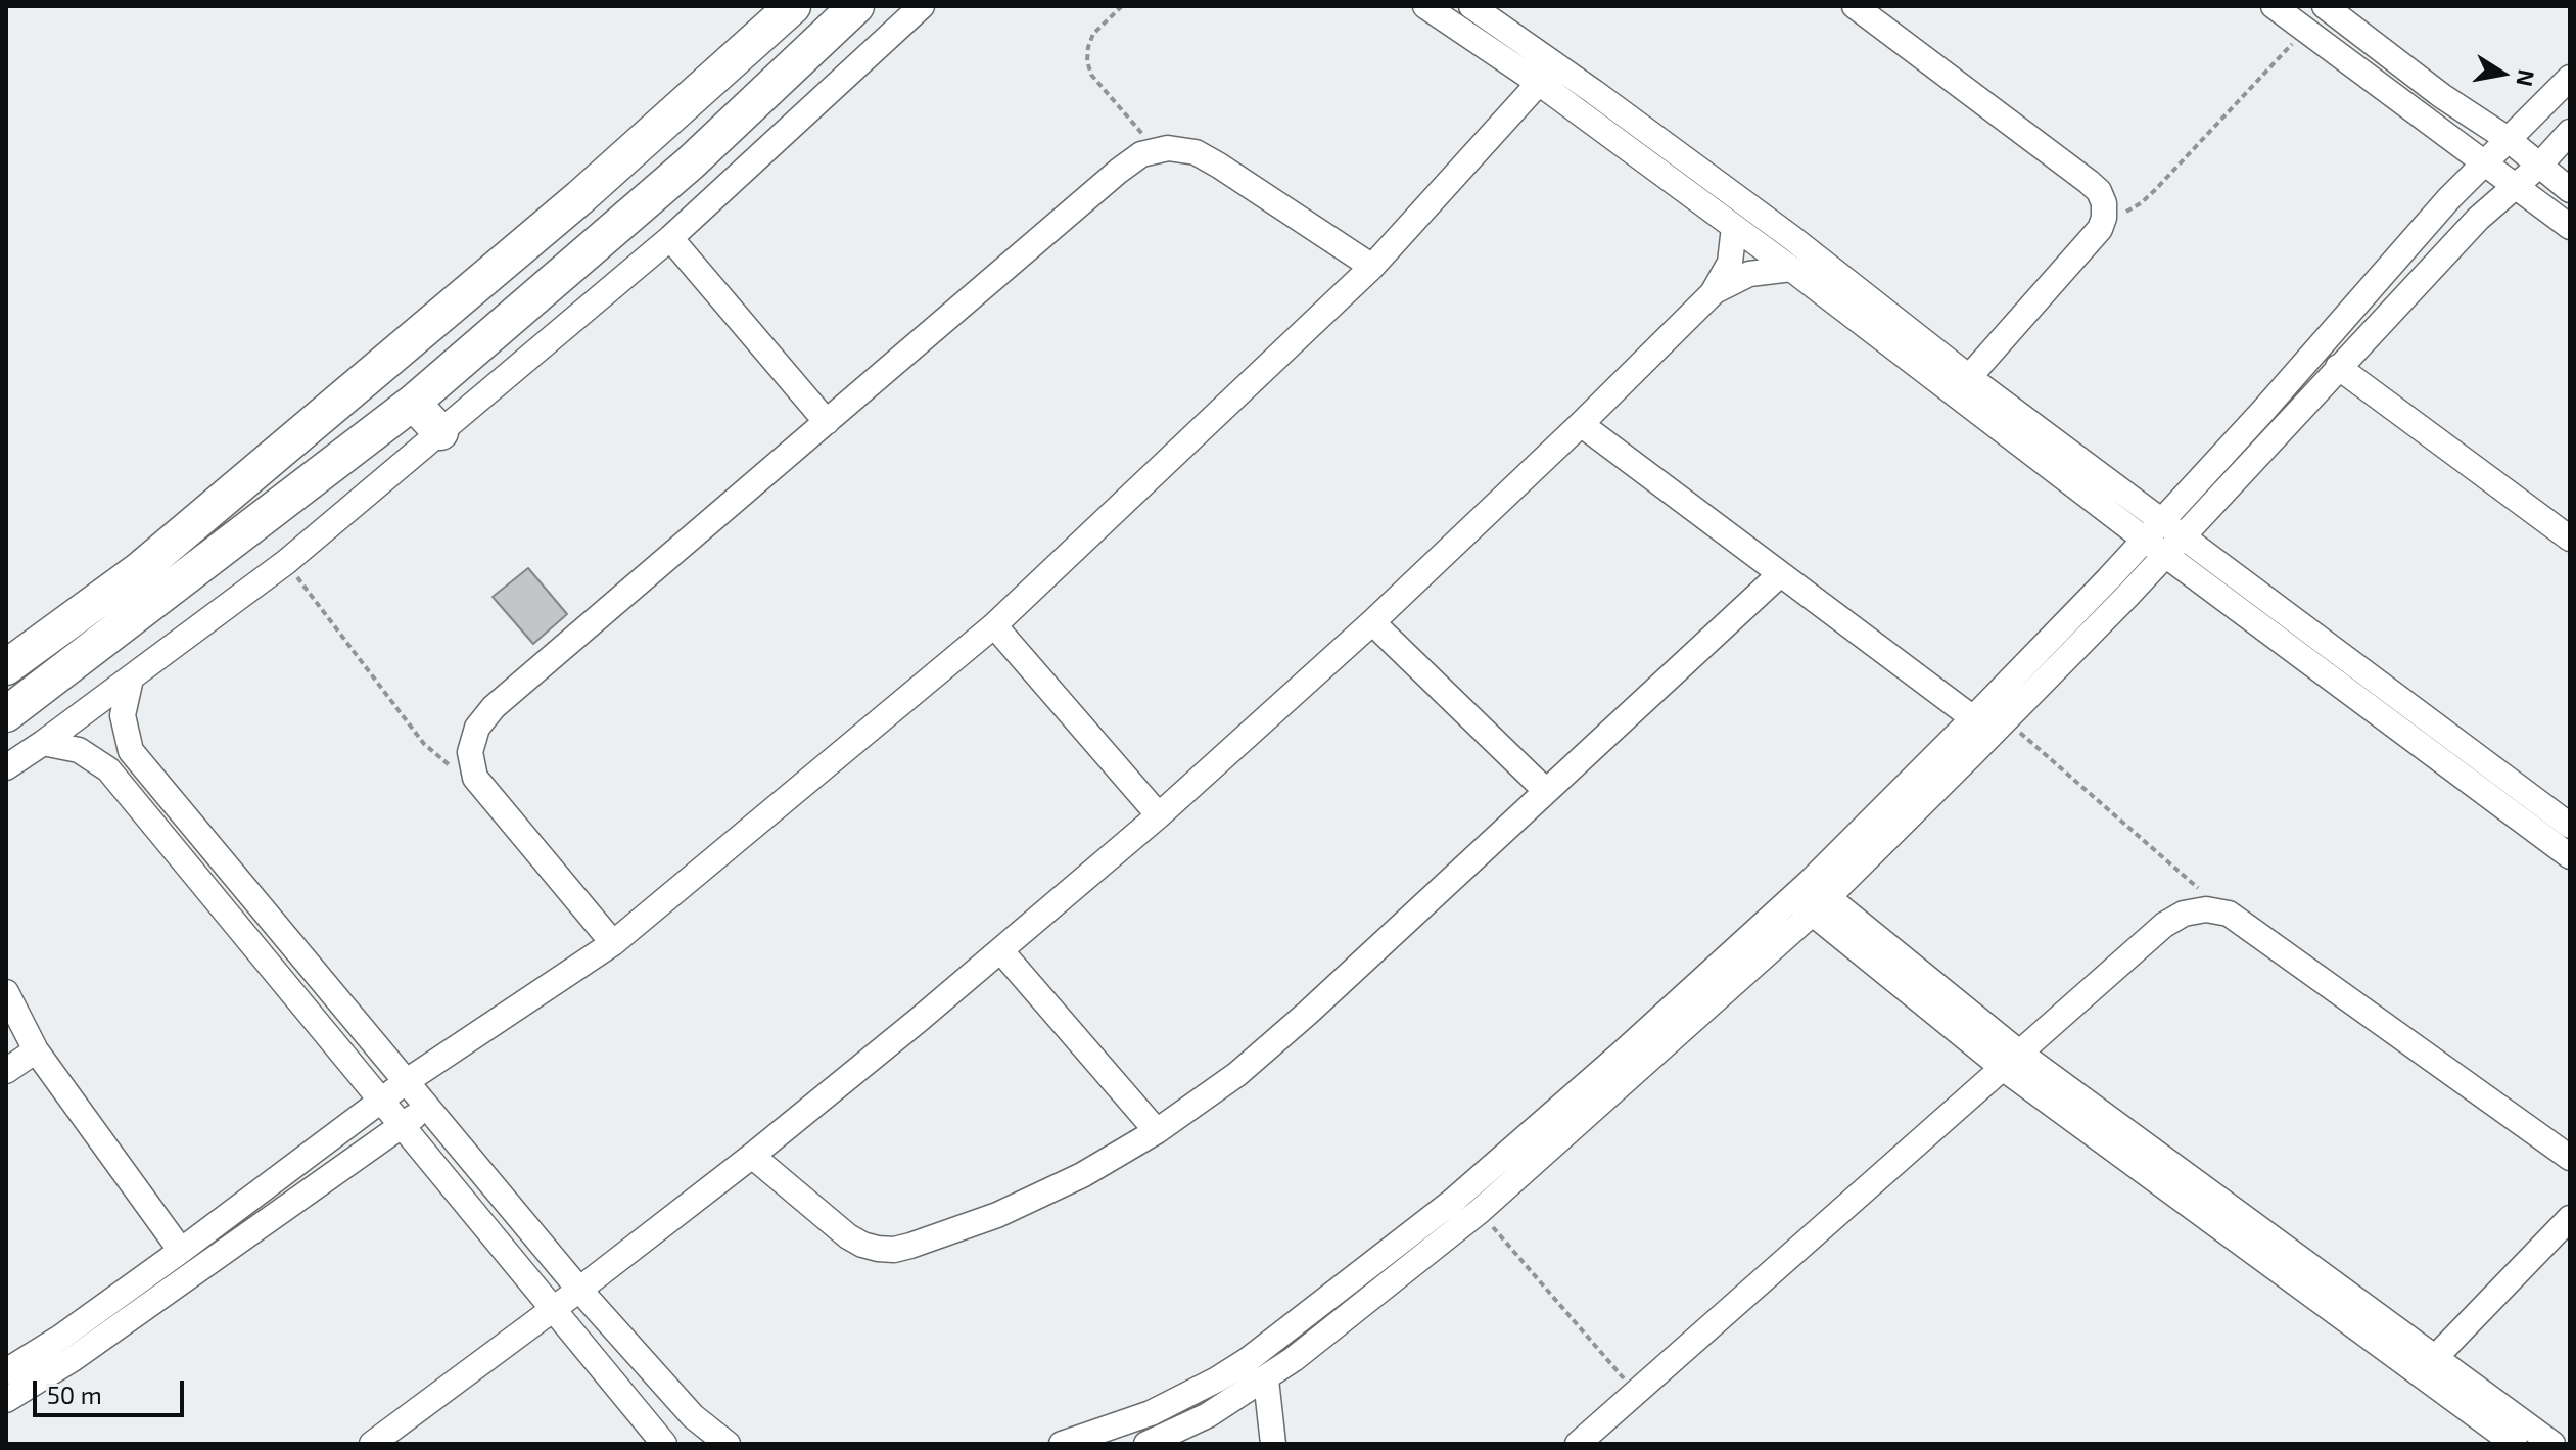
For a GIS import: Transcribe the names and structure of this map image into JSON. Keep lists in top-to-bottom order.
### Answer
{
  "scale_bar": "50 m",
  "north": "right"
}
